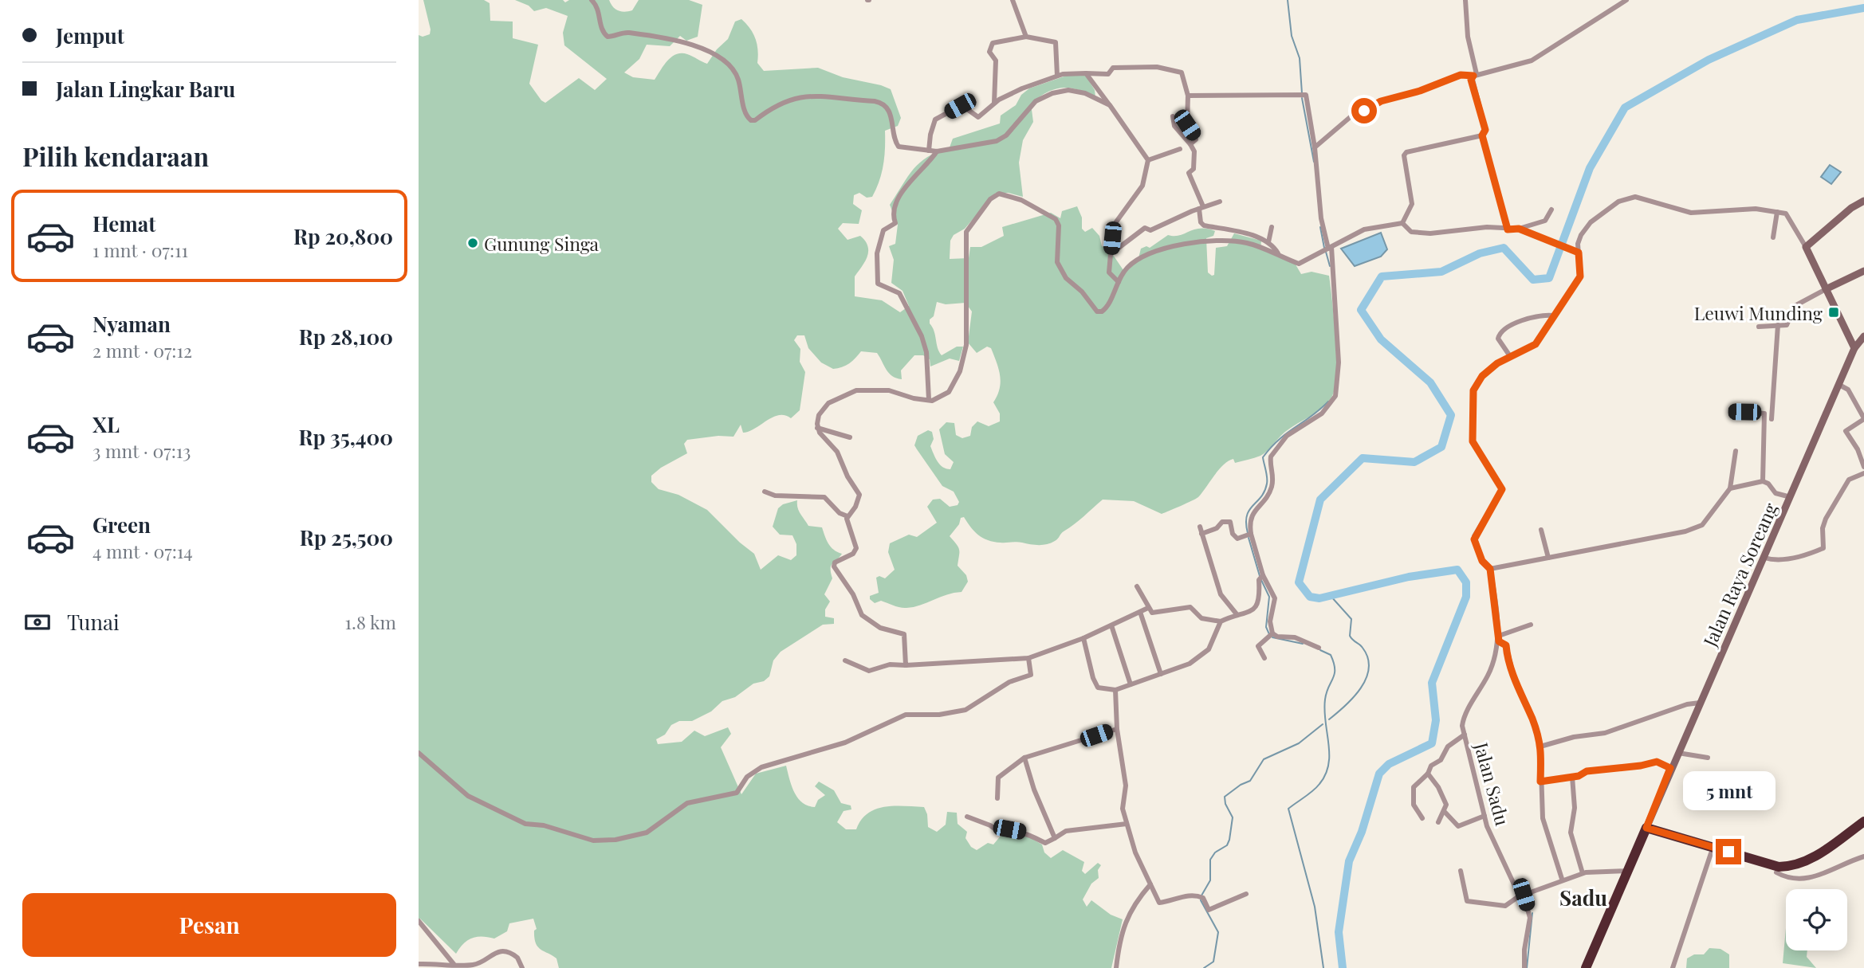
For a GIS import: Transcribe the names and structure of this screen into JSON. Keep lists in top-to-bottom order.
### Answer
{
  "streets": {
    "main road": ["Jalan Raya Soreang"],
    "street": ["Jalan Sadu"]
  },
  "districts": ["Sadu"],
  "places": {
    "other": ["Gunung Singa"],
    "transit": ["Leuwi Munding"]
  },
  "page": {
    "banner": ["Jemput", "Jalan Lingkar Baru"],
    "heading": "Pilih kendaraan",
    "list": [
      {
        "name": "Hemat",
        "note": "1 mnt · 07:11",
        "value": "Rp 20,800"
      },
      {
        "name": "Nyaman",
        "note": "2 mnt · 07:12",
        "value": "Rp 28,100"
      },
      {
        "name": "XL",
        "note": "3 mnt · 07:13",
        "value": "Rp 35,400"
      },
      {
        "name": "Green",
        "note": "4 mnt · 07:14",
        "value": "Rp 25,500"
      }
    ],
    "pay": ["Tunai", "1.8 km"],
    "bubble": "5 mnt",
    "buttons": "Pesan"
  }
}
